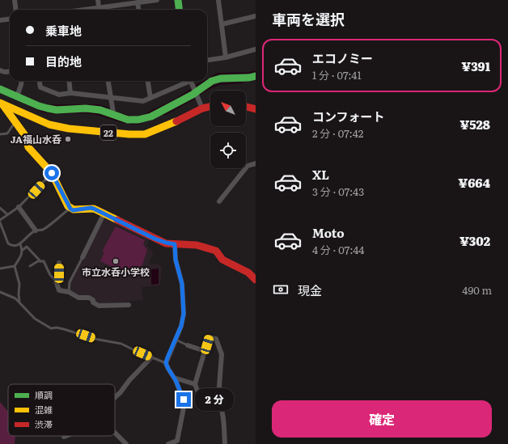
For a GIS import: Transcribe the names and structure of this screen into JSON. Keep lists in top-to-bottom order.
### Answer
{
  "streets": {
    "street": ["22"]
  },
  "places": ["JA福山水呑", "市立水呑小学校"],
  "legend": ["順調", "混雑", "渋滞"],
  "north": "top left",
  "page": {
    "heading": "車両を選択",
    "banner": ["乗車地", "目的地"],
    "list": [
      {
        "name": "エコノミー",
        "note": "1 分 · 07:41",
        "value": "¥391"
      },
      {
        "name": "コンフォート",
        "note": "2 分 · 07:42",
        "value": "¥528"
      },
      {
        "name": "XL",
        "note": "3 分 · 07:43",
        "value": "¥664"
      },
      {
        "name": "Moto",
        "note": "4 分 · 07:44",
        "value": "¥302"
      }
    ],
    "pay": ["現金", "490 m"],
    "bubble": "2 分",
    "buttons": "確定"
  }
}
